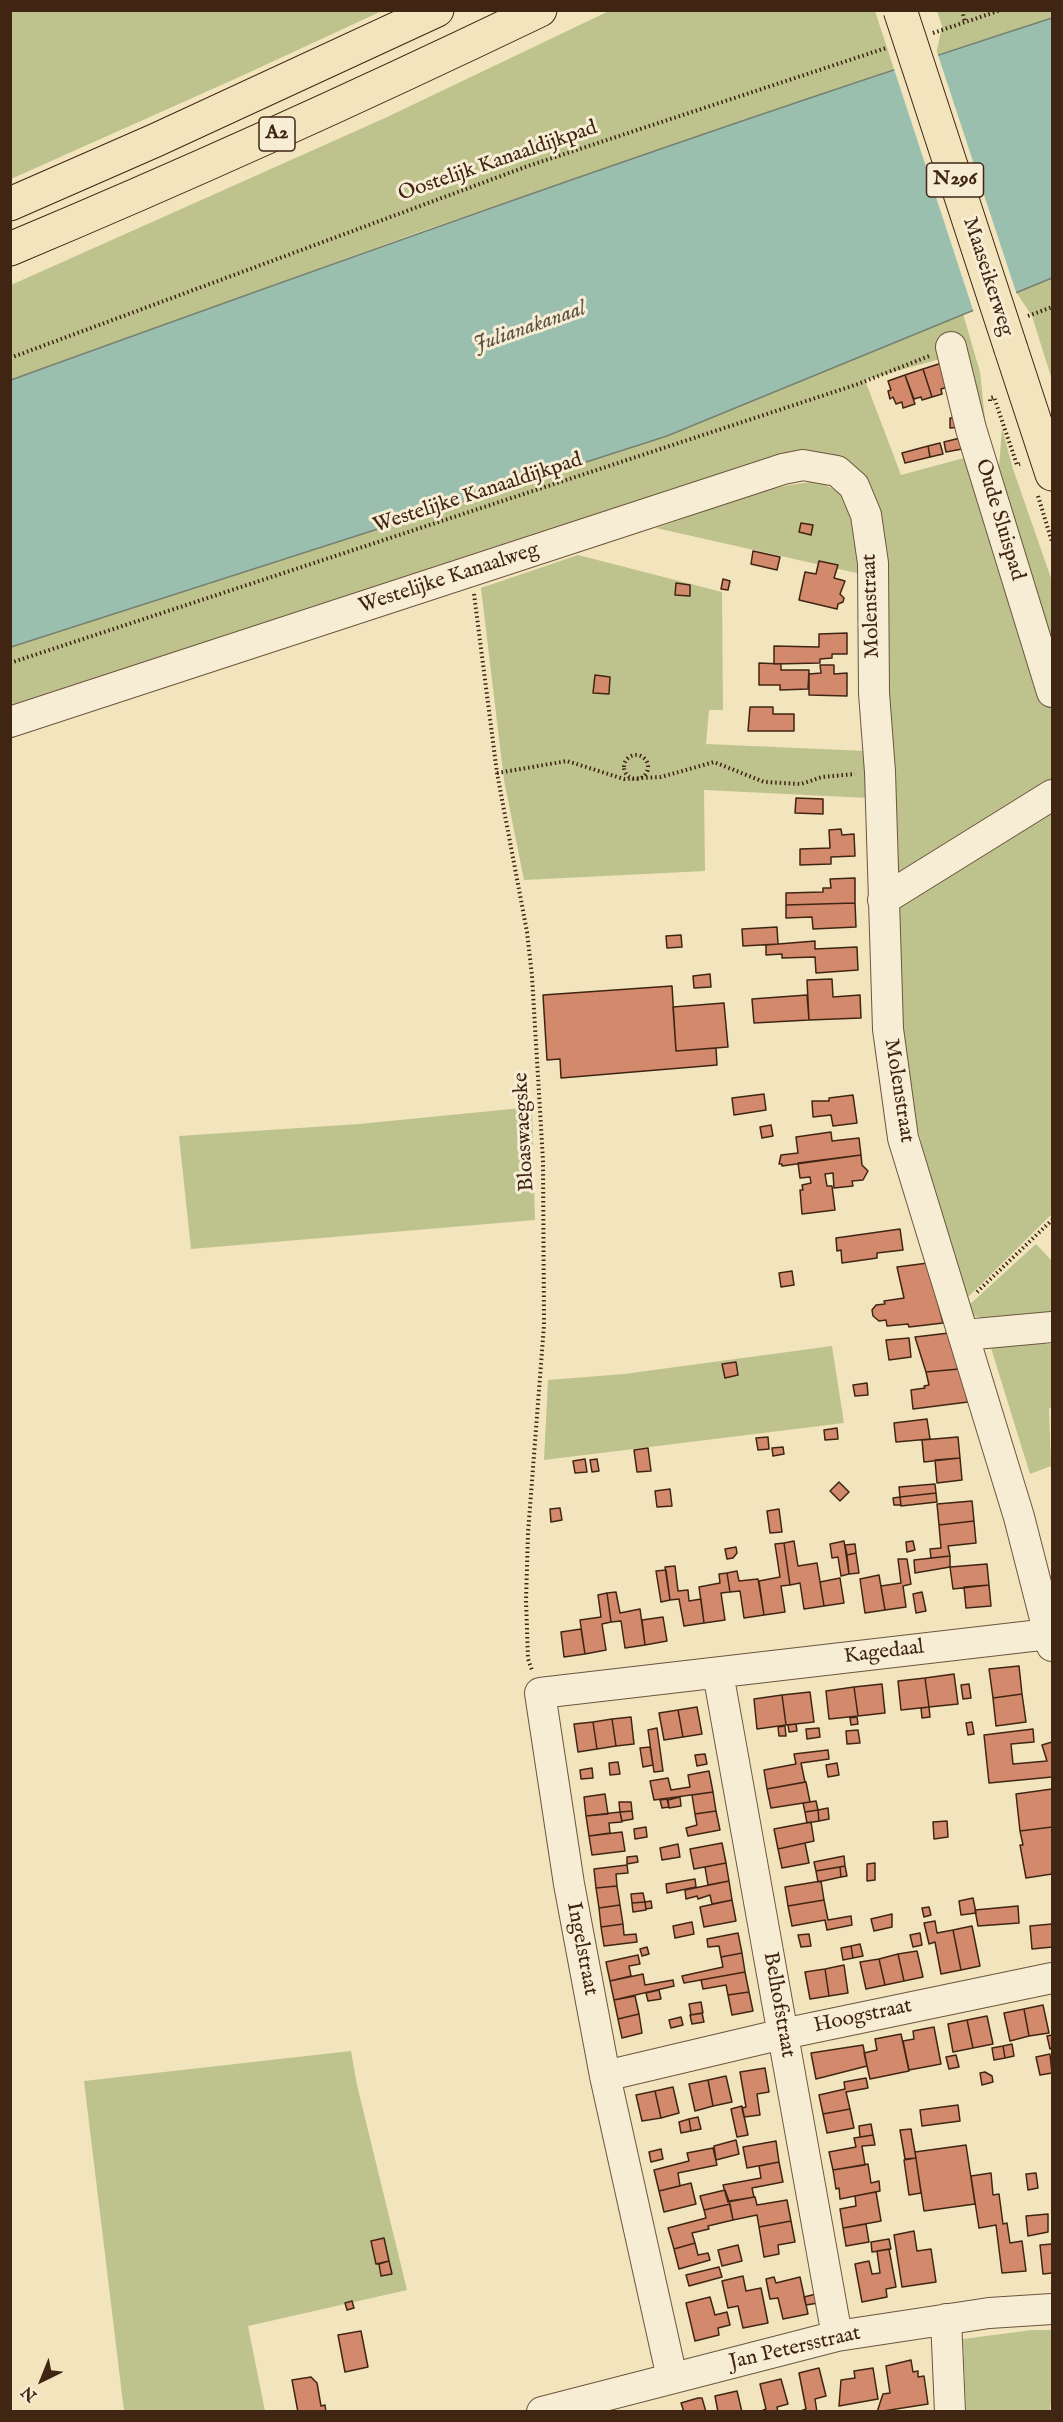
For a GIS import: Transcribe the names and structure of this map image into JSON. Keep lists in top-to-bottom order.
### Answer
{
  "streets": {
    "main road": ["A2", "N296", "Maaseikerweg"],
    "street": [
      "Oude Sluispad",
      "Westelijke Kanaalweg",
      "Molenstraat",
      "Kagedaal",
      "Ingelstraat",
      "Belhofstraat",
      "Hoogstraat",
      "Jan Petersstraat"
    ],
    "path": ["Oostelijk Kanaaldijkpad", "Westelijke Kanaaldijkpad", "Bloaswaegske"]
  },
  "crossings": [
    ["Westelijke Kanaaldijkpad", "Oude Sluispad"],
    ["Westelijke Kanaalweg", "Molenstraat"],
    ["Westelijke Kanaalweg", "Bloaswaegske"],
    ["Molenstraat", "Kagedaal"],
    ["Bloaswaegske", "Ingelstraat"],
    ["Kagedaal", "Belhofstraat"],
    ["Ingelstraat", "Hoogstraat"],
    ["Ingelstraat", "Jan Petersstraat"],
    ["Belhofstraat", "Hoogstraat"],
    ["Belhofstraat", "Jan Petersstraat"]
  ],
  "water": ["Julianakanaal"],
  "north": "bottom left"
}
